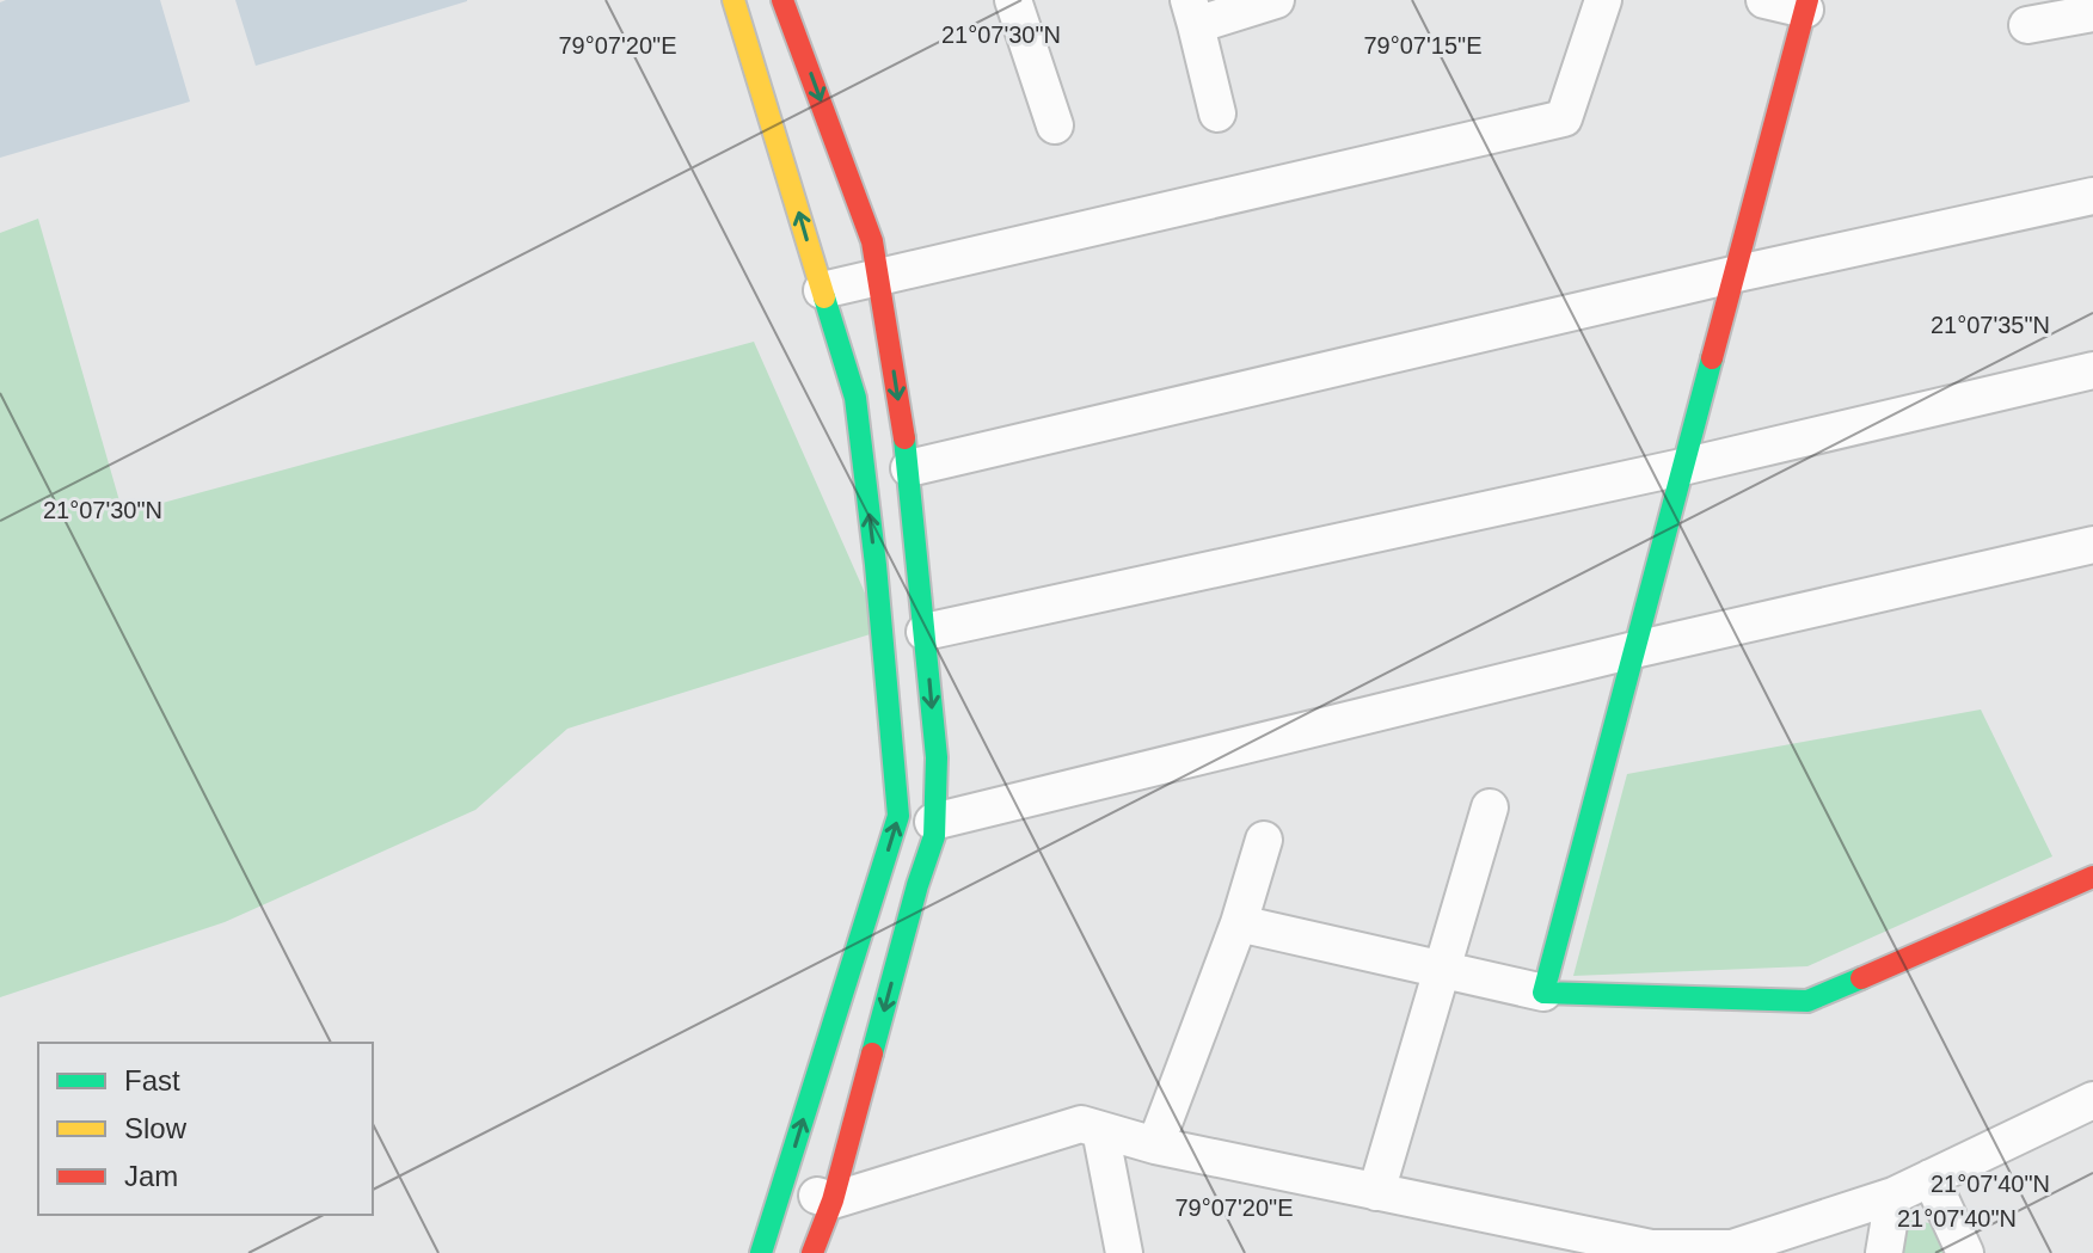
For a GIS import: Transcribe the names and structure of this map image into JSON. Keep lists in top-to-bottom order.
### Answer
{
  "legend": ["Fast", "Slow", "Jam"],
  "coordinates": [
    "21°07'30\"N",
    "79°07'20\"E",
    "79°07'15\"E",
    "21°07'35\"N",
    "21°07'40\"N"
  ]
}
